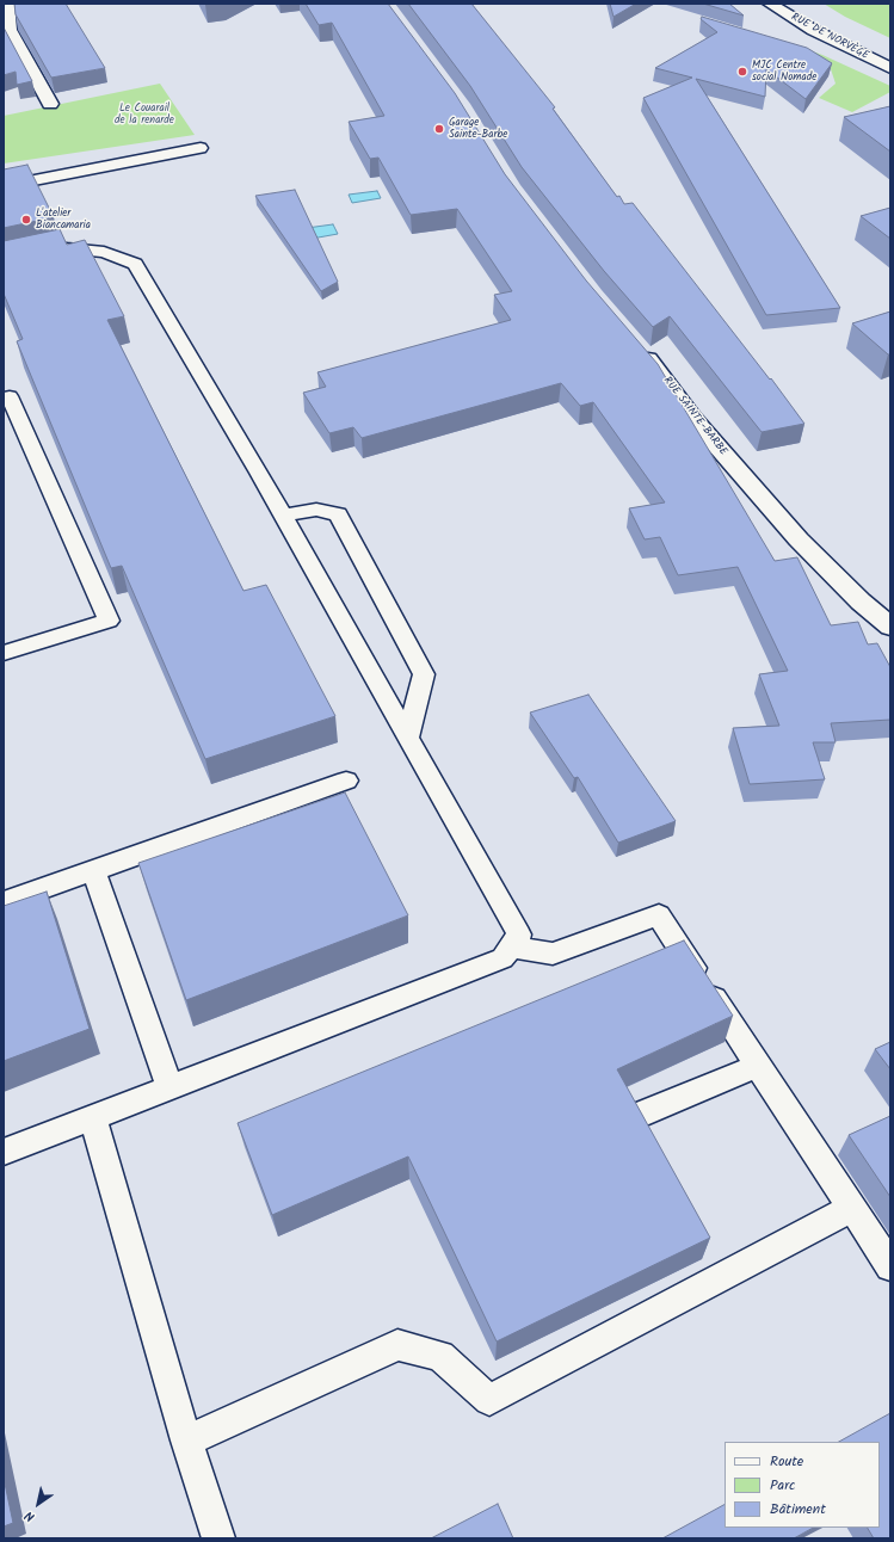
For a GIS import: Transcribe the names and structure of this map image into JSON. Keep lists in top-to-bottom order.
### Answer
{
  "streets": {
    "street": ["RUE DE NORVÈGE", "RUE SAINTE-BARBE"]
  },
  "parks": ["Le Couarail de la renarde"],
  "places": ["MJC Centre social Nomade", "Garage Sainte-Barbe", "L'atelier Biancamaria"],
  "legend": ["Route", "Parc", "Bâtiment"],
  "north": "bottom left"
}
